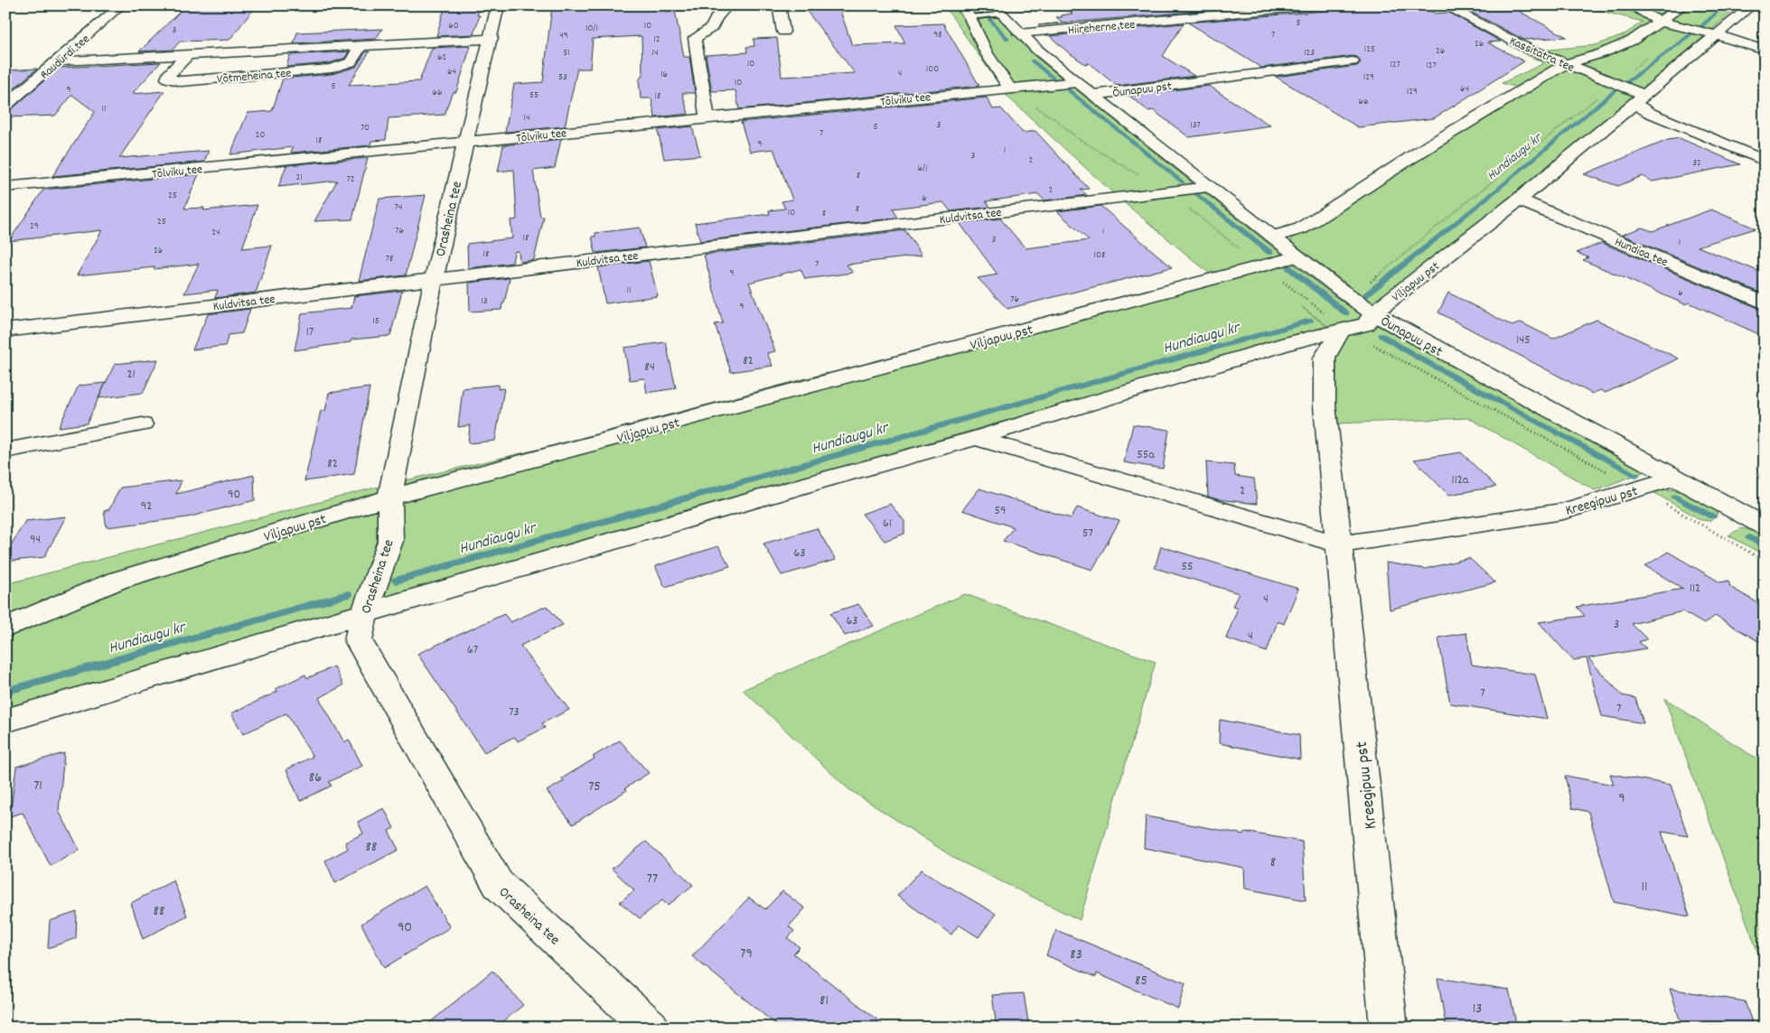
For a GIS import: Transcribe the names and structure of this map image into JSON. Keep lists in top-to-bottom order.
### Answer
{
  "streets": {
    "street": [
      "Hiireherne tee",
      "Kassitatra tee",
      "Raudürdi tee",
      "Võtmeheina tee",
      "Õunapuu pst",
      "Tõlviku tee",
      "Kuldvitsa tee",
      "Orasheina tee",
      "Hundioa tee",
      "Viljapuu pst",
      "Kreegipuu pst"
    ]
  },
  "crossings": [
    ["Hiireherne tee", "Õunapuu pst"],
    ["Kassitatra tee", "Viljapuu pst"],
    ["Raudürdi tee", "Võtmeheina tee"],
    ["Võtmeheina tee", "Orasheina tee"],
    ["Õunapuu pst", "Tõlviku tee"],
    ["Õunapuu pst", "Kuldvitsa tee"],
    ["Õunapuu pst", "Viljapuu pst"],
    ["Õunapuu pst", "Kreegipuu pst"],
    ["Tõlviku tee", "Orasheina tee"],
    ["Kuldvitsa tee", "Orasheina tee"],
    ["Orasheina tee", "Viljapuu pst"],
    ["Hundioa tee", "Viljapuu pst"],
    ["Viljapuu pst", "Kreegipuu pst"]
  ],
  "water": ["Hundiaugu kr"],
  "house_numbers": [
    "5",
    "60",
    "10",
    "10/1",
    "3",
    "98",
    "7",
    "49",
    "12",
    "26",
    "125",
    "26",
    "51",
    "14",
    "123",
    "62",
    "10",
    "127",
    "127",
    "100",
    "64",
    "4",
    "16",
    "53",
    "129",
    "10",
    "5",
    "64",
    "9",
    "129",
    "66",
    "55",
    "18",
    "66",
    "11",
    "14",
    "3",
    "137",
    "5",
    "70",
    "7",
    "20",
    "18",
    "9",
    "1",
    "3",
    "2",
    "32",
    "6/1",
    "8",
    "21",
    "72",
    "2",
    "25",
    "6",
    "74",
    "8",
    "10",
    "8",
    "25",
    "29",
    "76",
    "1",
    "24",
    "18",
    "3",
    "1",
    "26",
    "18",
    "108",
    "78",
    "7",
    "9",
    "11",
    "6",
    "76",
    "13",
    "9",
    "15",
    "17",
    "145",
    "82",
    "84",
    "21",
    "55a",
    "82",
    "112a",
    "2",
    "90",
    "92",
    "59",
    "61",
    "57",
    "94",
    "63",
    "55",
    "112",
    "4",
    "63",
    "3",
    "4",
    "67",
    "7",
    "7",
    "73",
    "86",
    "71",
    "75",
    "9",
    "88",
    "8",
    "77",
    "11",
    "88",
    "90",
    "79",
    "83",
    "85",
    "81",
    "13"
  ]
}
